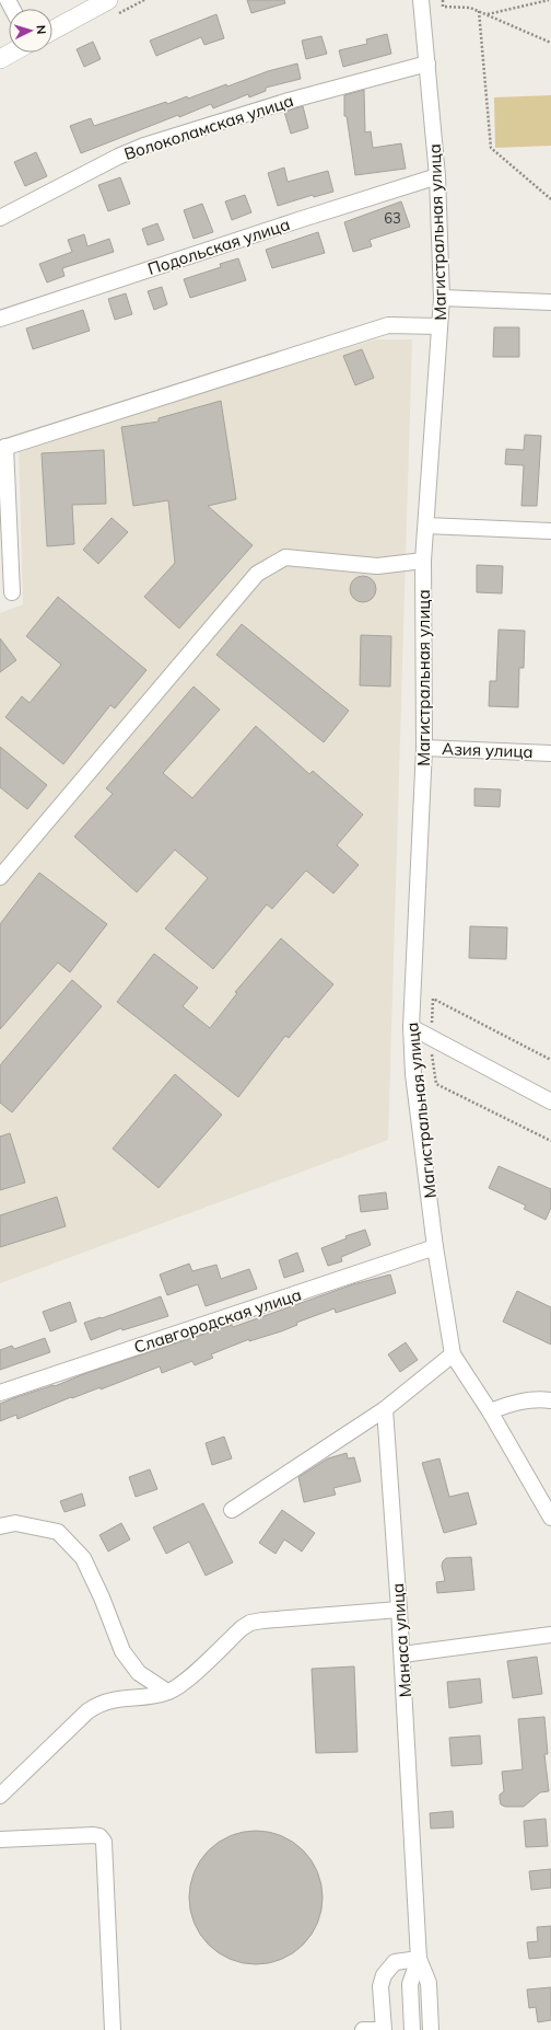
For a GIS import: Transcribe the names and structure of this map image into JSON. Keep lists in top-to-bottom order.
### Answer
{
  "streets": {
    "street": [
      "Волоколамская улица",
      "Магистральная улица",
      "Подольская улица",
      "Азия улица",
      "Славгородская улица",
      "Манаса улица"
    ]
  },
  "crossings": [
    ["Волоколамская улица", "Магистральная улица"],
    ["Магистральная улица", "Подольская улица"],
    ["Магистральная улица", "Азия улица"],
    ["Магистральная улица", "Славгородская улица"]
  ],
  "house_numbers": ["63"],
  "north": "right"
}
